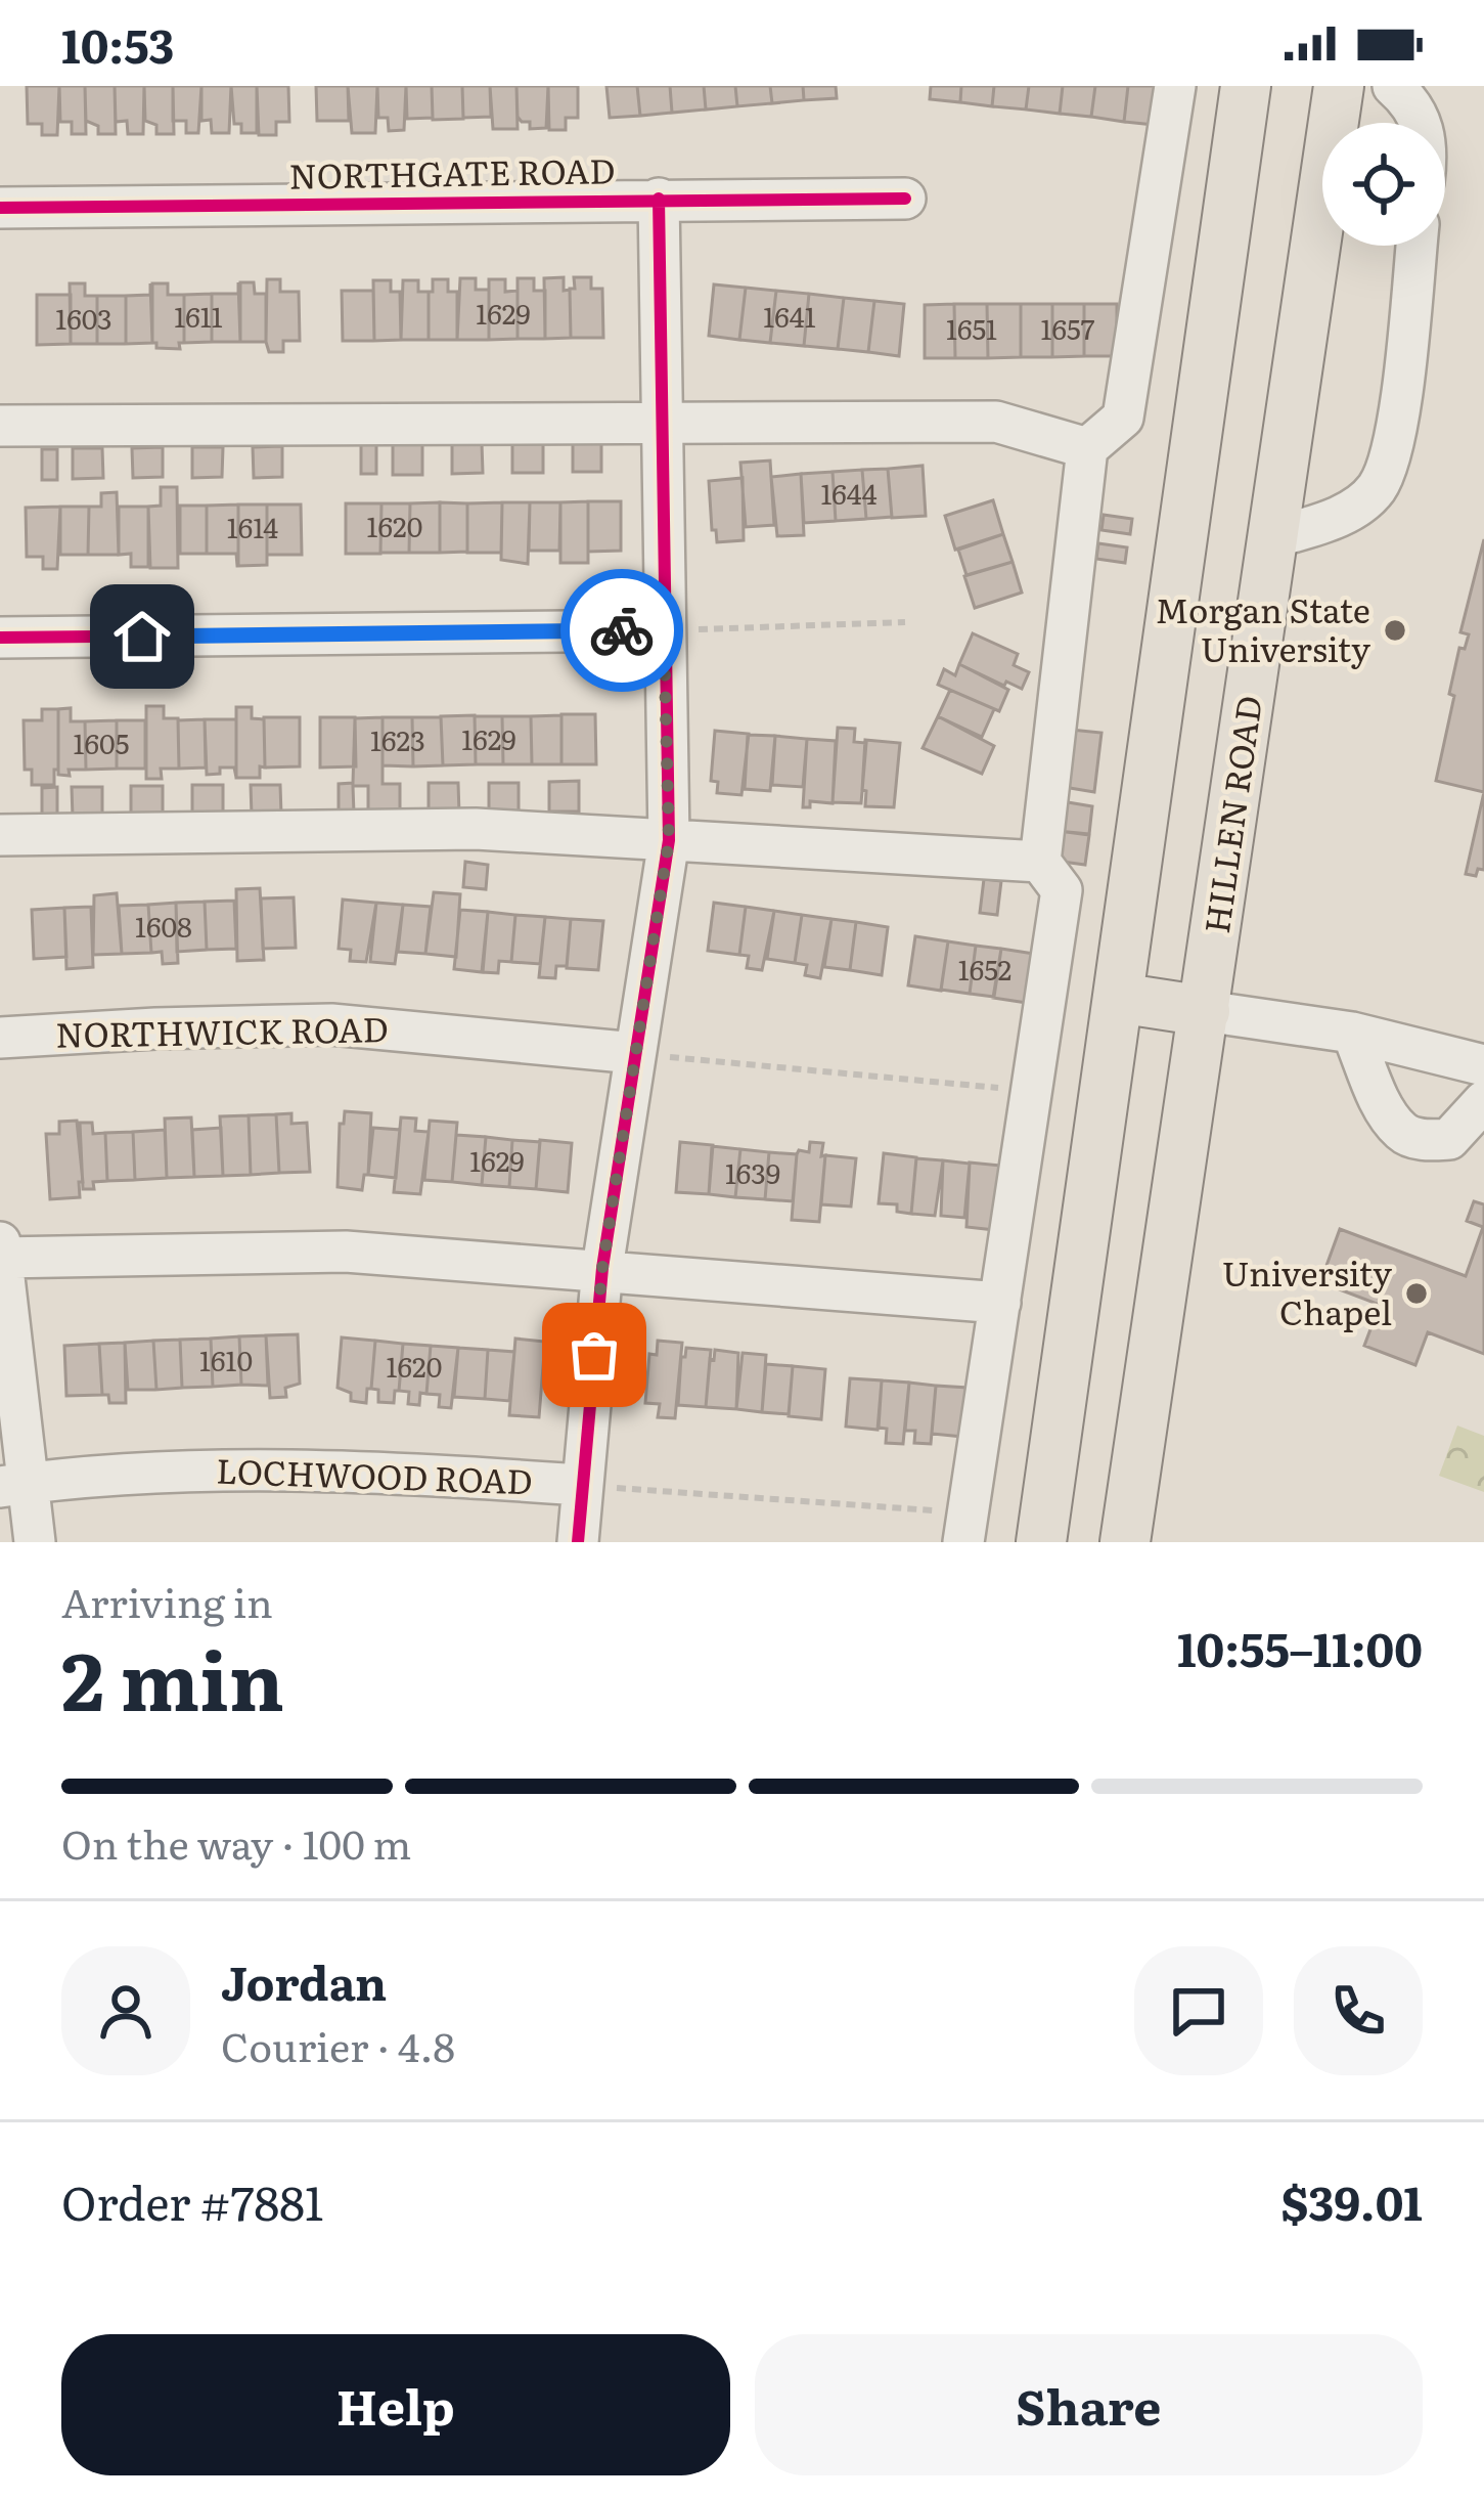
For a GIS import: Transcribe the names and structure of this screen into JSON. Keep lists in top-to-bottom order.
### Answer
{
  "streets": {
    "main road": ["HILLEN ROAD"],
    "street": ["NORTHGATE ROAD", "NORTHWICK ROAD", "LOCHWOOD ROAD"]
  },
  "places": ["Morgan State University", "University Chapel"],
  "house_numbers": [
    "1629",
    "1611",
    "1641",
    "1603",
    "1651",
    "1657",
    "1644",
    "1620",
    "1614",
    "1629",
    "1623",
    "1605",
    "1608",
    "1652",
    "1629",
    "1639",
    "1610",
    "1620"
  ],
  "page": {
    "status": "10:53",
    "heading": ["2 min", "Arriving in", "10:55–11:00"],
    "panel": [
      "Jordan",
      "Courier · 4.8",
      "Order #7881",
      "$39.01"
    ],
    "bar": "On the way · 100 m",
    "buttons": ["Help", "Share"]
  }
}
